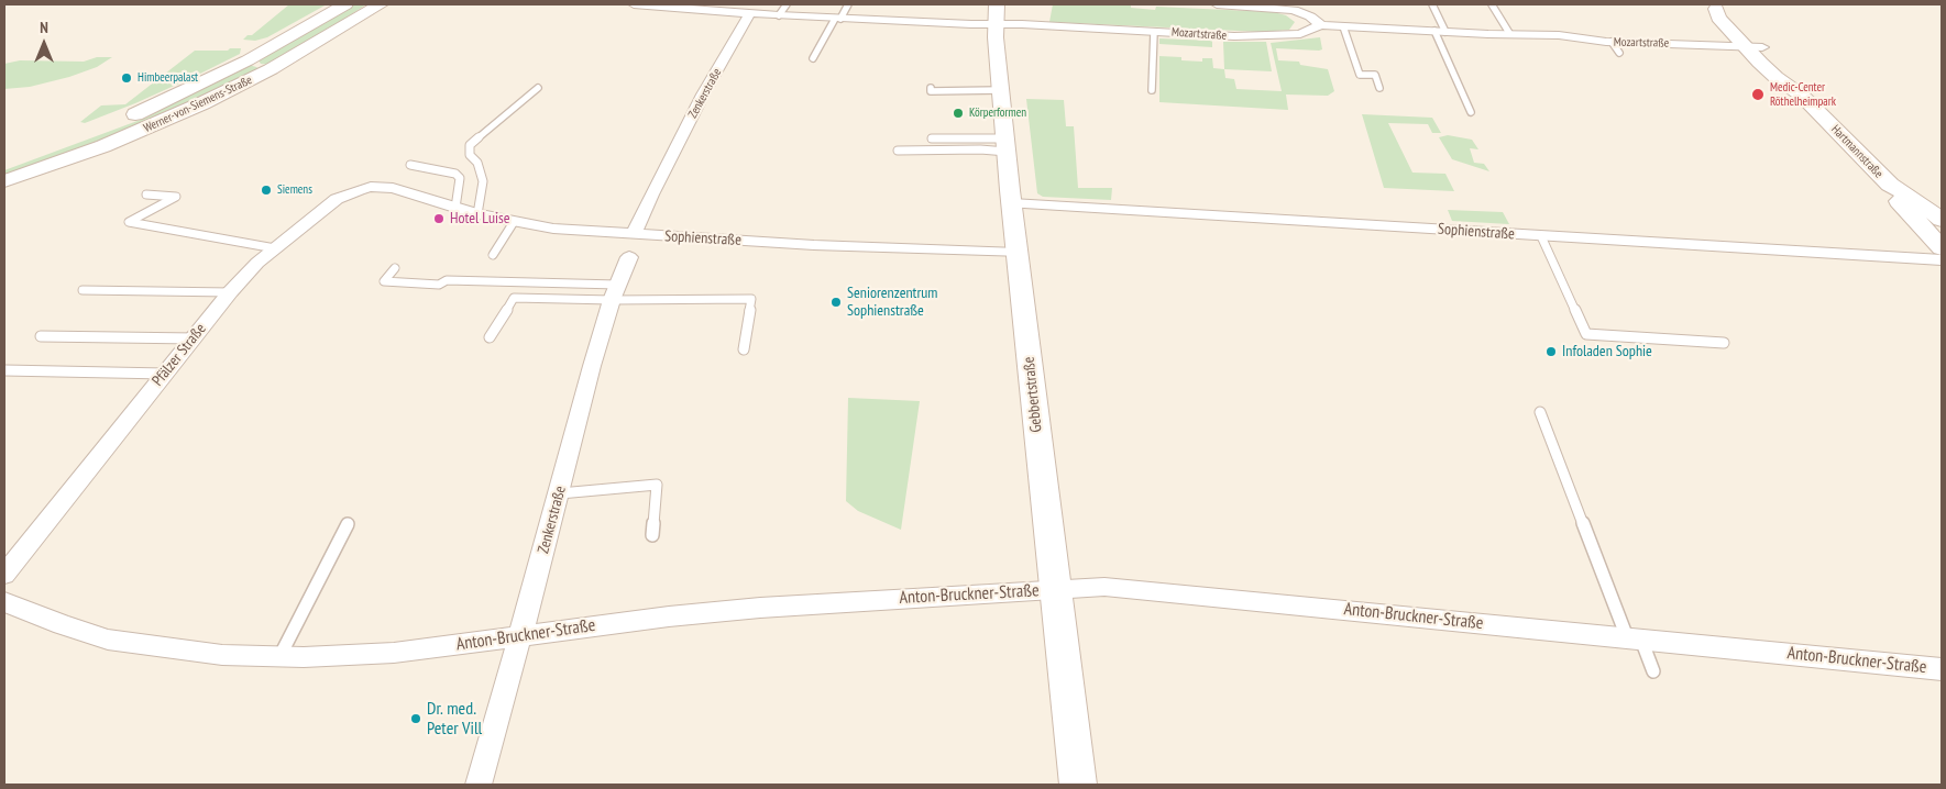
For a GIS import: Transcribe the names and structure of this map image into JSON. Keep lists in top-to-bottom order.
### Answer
{
  "streets": {
    "street": [
      "Mozartstraße",
      "Zenkerstraße",
      "Werner-von-Siemens-Straße",
      "Hartmannstraße",
      "Sophienstraße",
      "Pfälzer Straße",
      "Gebbertstraße",
      "Anton-Bruckner-Straße"
    ]
  },
  "crossings": [
    ["Mozartstraße", "Zenkerstraße"],
    ["Mozartstraße", "Hartmannstraße"],
    ["Mozartstraße", "Gebbertstraße"],
    ["Zenkerstraße", "Sophienstraße"],
    ["Zenkerstraße", "Anton-Bruckner-Straße"],
    ["Sophienstraße", "Pfälzer Straße"],
    ["Sophienstraße", "Gebbertstraße"],
    ["Gebbertstraße", "Anton-Bruckner-Straße"]
  ],
  "places": [
    "Himbeerpalast",
    "Medic-Center Röthelheimpark",
    "Körperformen",
    "Siemens",
    "Hotel Luise",
    "Seniorenzentrum Sophienstraße",
    "Infoladen Sophie",
    "Dr. med. Peter Vill"
  ],
  "north": "top"
}
